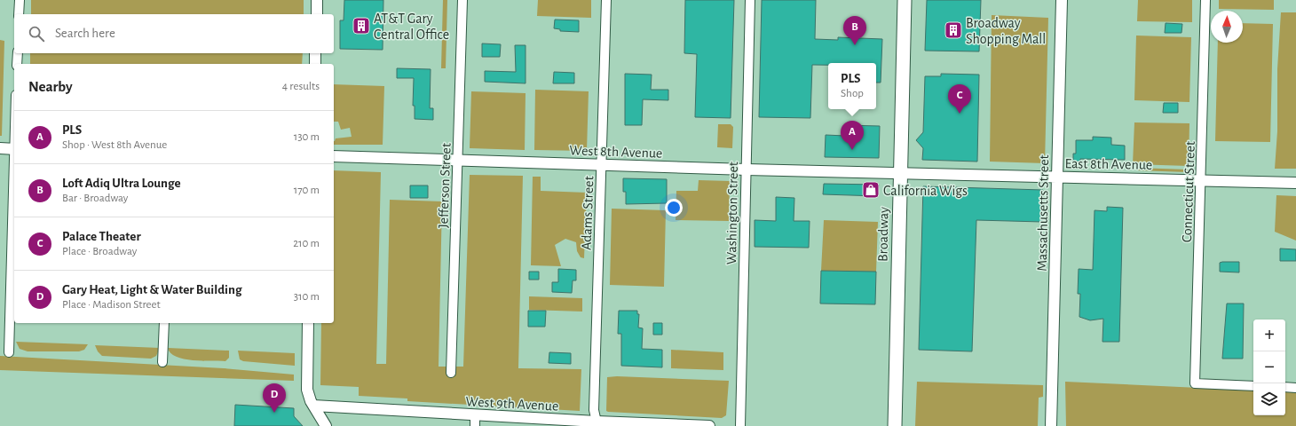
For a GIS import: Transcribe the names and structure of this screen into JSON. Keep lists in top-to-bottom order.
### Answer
{
  "streets": {
    "main road": ["Broadway"],
    "street": [
      "West 8th Avenue",
      "East 8th Avenue",
      "Jefferson Street",
      "Connecticut Street",
      "Adams Street",
      "Washington Street",
      "Massachusetts Street",
      "West 9th Avenue"
    ]
  },
  "crossings": [
    ["West 8th Avenue", "East 8th Avenue"],
    ["West 8th Avenue", "Jefferson Street"],
    ["West 8th Avenue", "Adams Street"],
    ["West 8th Avenue", "Washington Street"],
    ["West 8th Avenue", "Broadway"],
    ["East 8th Avenue", "Connecticut Street"],
    ["East 8th Avenue", "Massachusetts Street"],
    ["East 8th Avenue", "Broadway"],
    ["Adams Street", "West 9th Avenue"]
  ],
  "places": {
    "building": ["AT&T Gary Central Office", "Broadway Shopping Mall"],
    "shop": ["California Wigs"]
  },
  "north": "top",
  "page": {
    "search": "Search here",
    "pins": [
      "B",
      "C",
      "A",
      "D"
    ],
    "popup": ["PLS", "Shop"],
    "heading": ["Nearby", "4 results"],
    "list": [
      {
        "mark": "A",
        "name": "PLS",
        "note": "Shop · West 8th Avenue",
        "value": "130 m"
      },
      {
        "mark": "B",
        "name": "Loft Adiq Ultra Lounge",
        "note": "Bar · Broadway",
        "value": "170 m"
      },
      {
        "mark": "C",
        "name": "Palace Theater",
        "note": "Place · Broadway",
        "value": "210 m"
      },
      {
        "mark": "D",
        "name": "Gary Heat, Light & Water Building",
        "note": "Place · Madison Street",
        "value": "310 m"
      }
    ],
    "map_buttons": ["+", "−"]
  }
}
